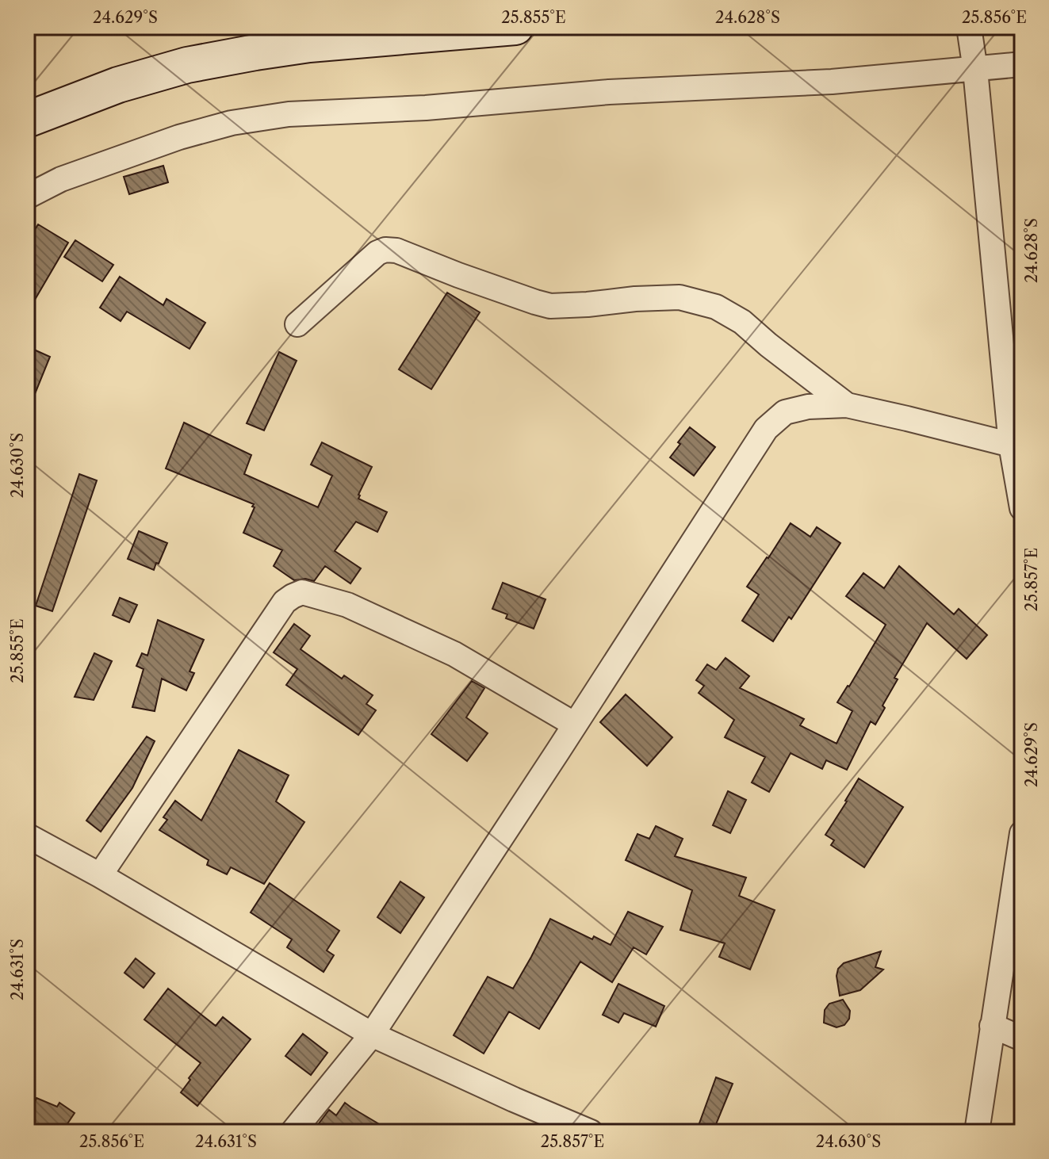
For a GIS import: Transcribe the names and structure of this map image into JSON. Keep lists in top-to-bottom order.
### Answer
{
  "coordinates": [
    "24.629°S",
    "25.855°E",
    "24.628°S",
    "25.856°E",
    "24.630°S",
    "25.857°E",
    "24.631°S"
  ]
}
